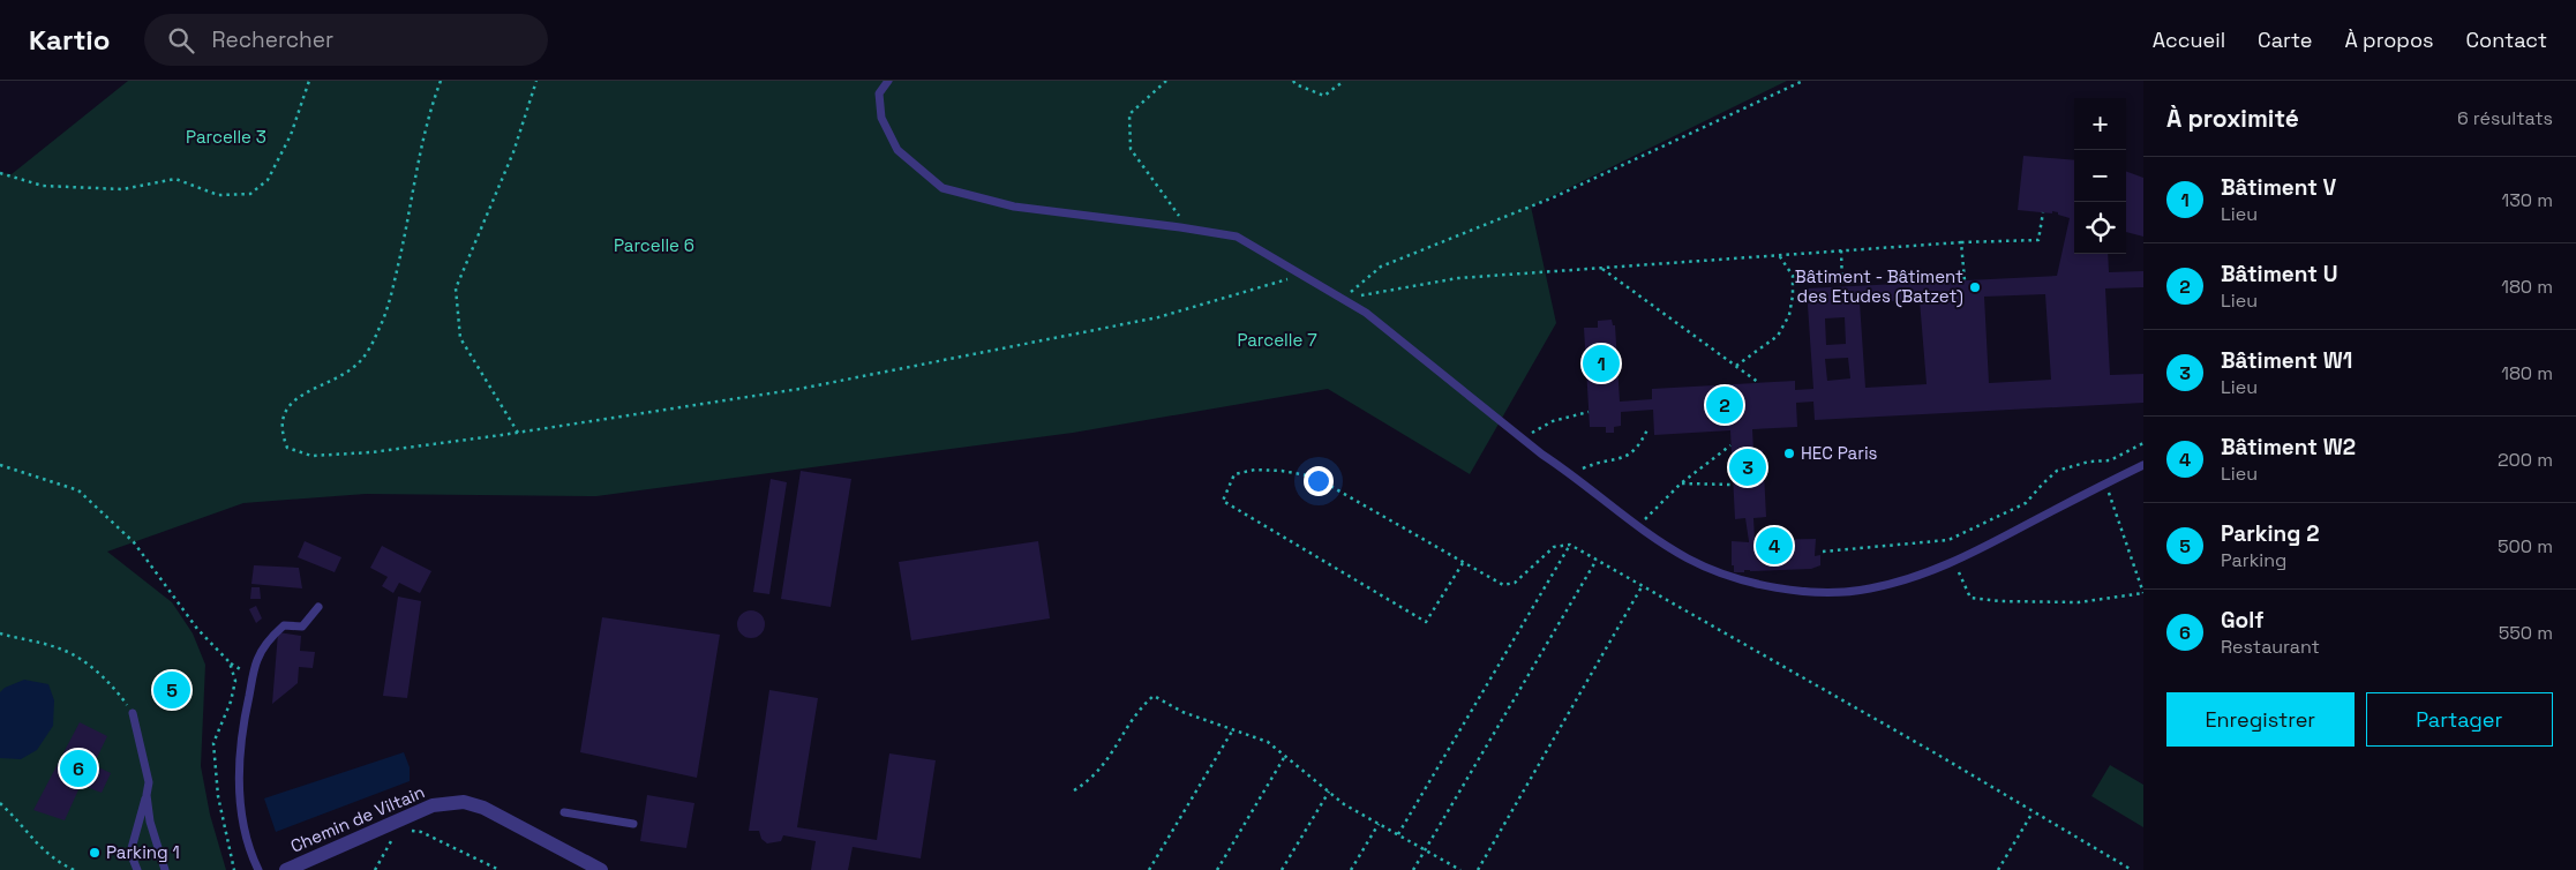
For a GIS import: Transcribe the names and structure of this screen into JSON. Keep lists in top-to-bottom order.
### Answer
{
  "streets": {
    "street": ["Chemin de Viltain"]
  },
  "parks": ["Parcelle 3", "Parcelle 6", "Parcelle 7"],
  "places": ["Bâtiment - Bâtiment des Etudes (Batzet)", "HEC Paris", "Parking 1"],
  "page": {
    "header": "Kartio",
    "search": "Rechercher",
    "nav": [
      "Accueil",
      "Carte",
      "À propos",
      "Contact"
    ],
    "heading": ["À proximité", "6 résultats"],
    "map_buttons": ["+", "−"],
    "list": [
      {
        "mark": "1",
        "name": "Bâtiment V",
        "note": "Lieu",
        "value": "130 m"
      },
      {
        "mark": "2",
        "name": "Bâtiment U",
        "note": "Lieu",
        "value": "180 m"
      },
      {
        "mark": "3",
        "name": "Bâtiment W1",
        "note": "Lieu",
        "value": "180 m"
      },
      {
        "mark": "4",
        "name": "Bâtiment W2",
        "note": "Lieu",
        "value": "200 m"
      },
      {
        "mark": "5",
        "name": "Parking 2",
        "note": "Parking",
        "value": "500 m"
      },
      {
        "mark": "6",
        "name": "Golf",
        "note": "Restaurant",
        "value": "550 m"
      }
    ],
    "pins": [
      "1",
      "2",
      "3",
      "4",
      "5",
      "6"
    ],
    "buttons": ["Enregistrer", "Partager"]
  }
}
